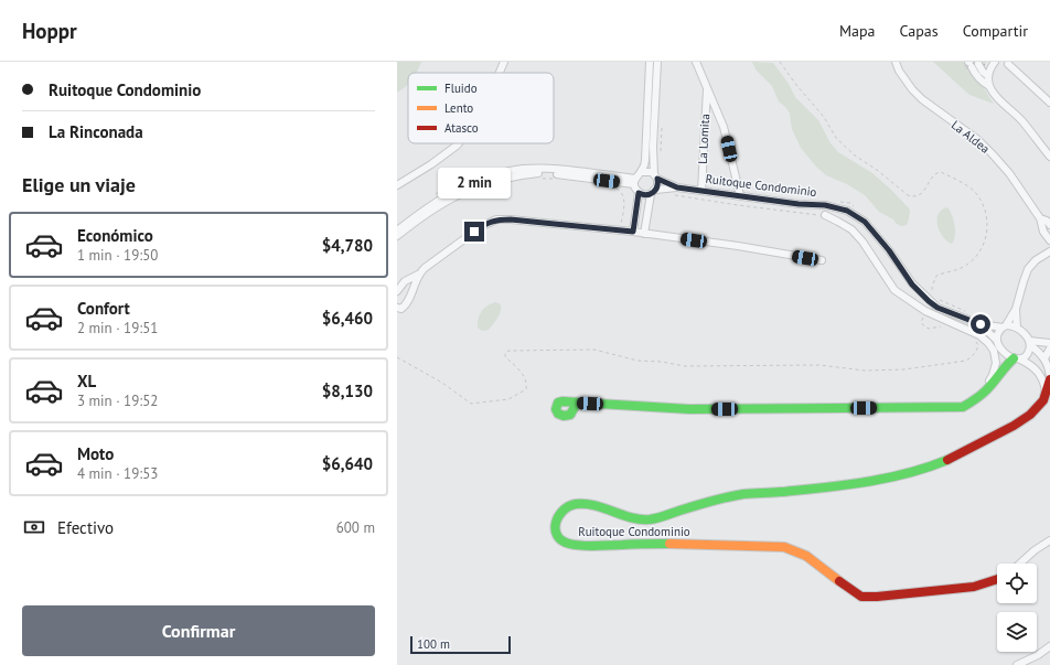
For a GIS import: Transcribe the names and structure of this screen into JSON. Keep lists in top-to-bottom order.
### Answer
{
  "streets": {
    "street": ["La Aldea", "La Lomita", "Ruitoque Condominio"]
  },
  "crossings": [
    ["La Lomita", "Ruitoque Condominio"]
  ],
  "legend": ["Fluido", "Lento", "Atasco"],
  "scale_bar": "100 m",
  "page": {
    "header": "Hoppr",
    "nav": ["Mapa", "Capas", "Compartir"],
    "banner": ["Ruitoque Condominio", "La Rinconada"],
    "heading": "Elige un viaje",
    "bubble": "2 min",
    "list": [
      {
        "name": "Económico",
        "note": "1 min · 19:50",
        "value": "$4,780"
      },
      {
        "name": "Confort",
        "note": "2 min · 19:51",
        "value": "$6,460"
      },
      {
        "name": "XL",
        "note": "3 min · 19:52",
        "value": "$8,130"
      },
      {
        "name": "Moto",
        "note": "4 min · 19:53",
        "value": "$6,640"
      }
    ],
    "pay": ["Efectivo", "600 m"],
    "buttons": "Confirmar",
    "scale": "100 m"
  }
}
